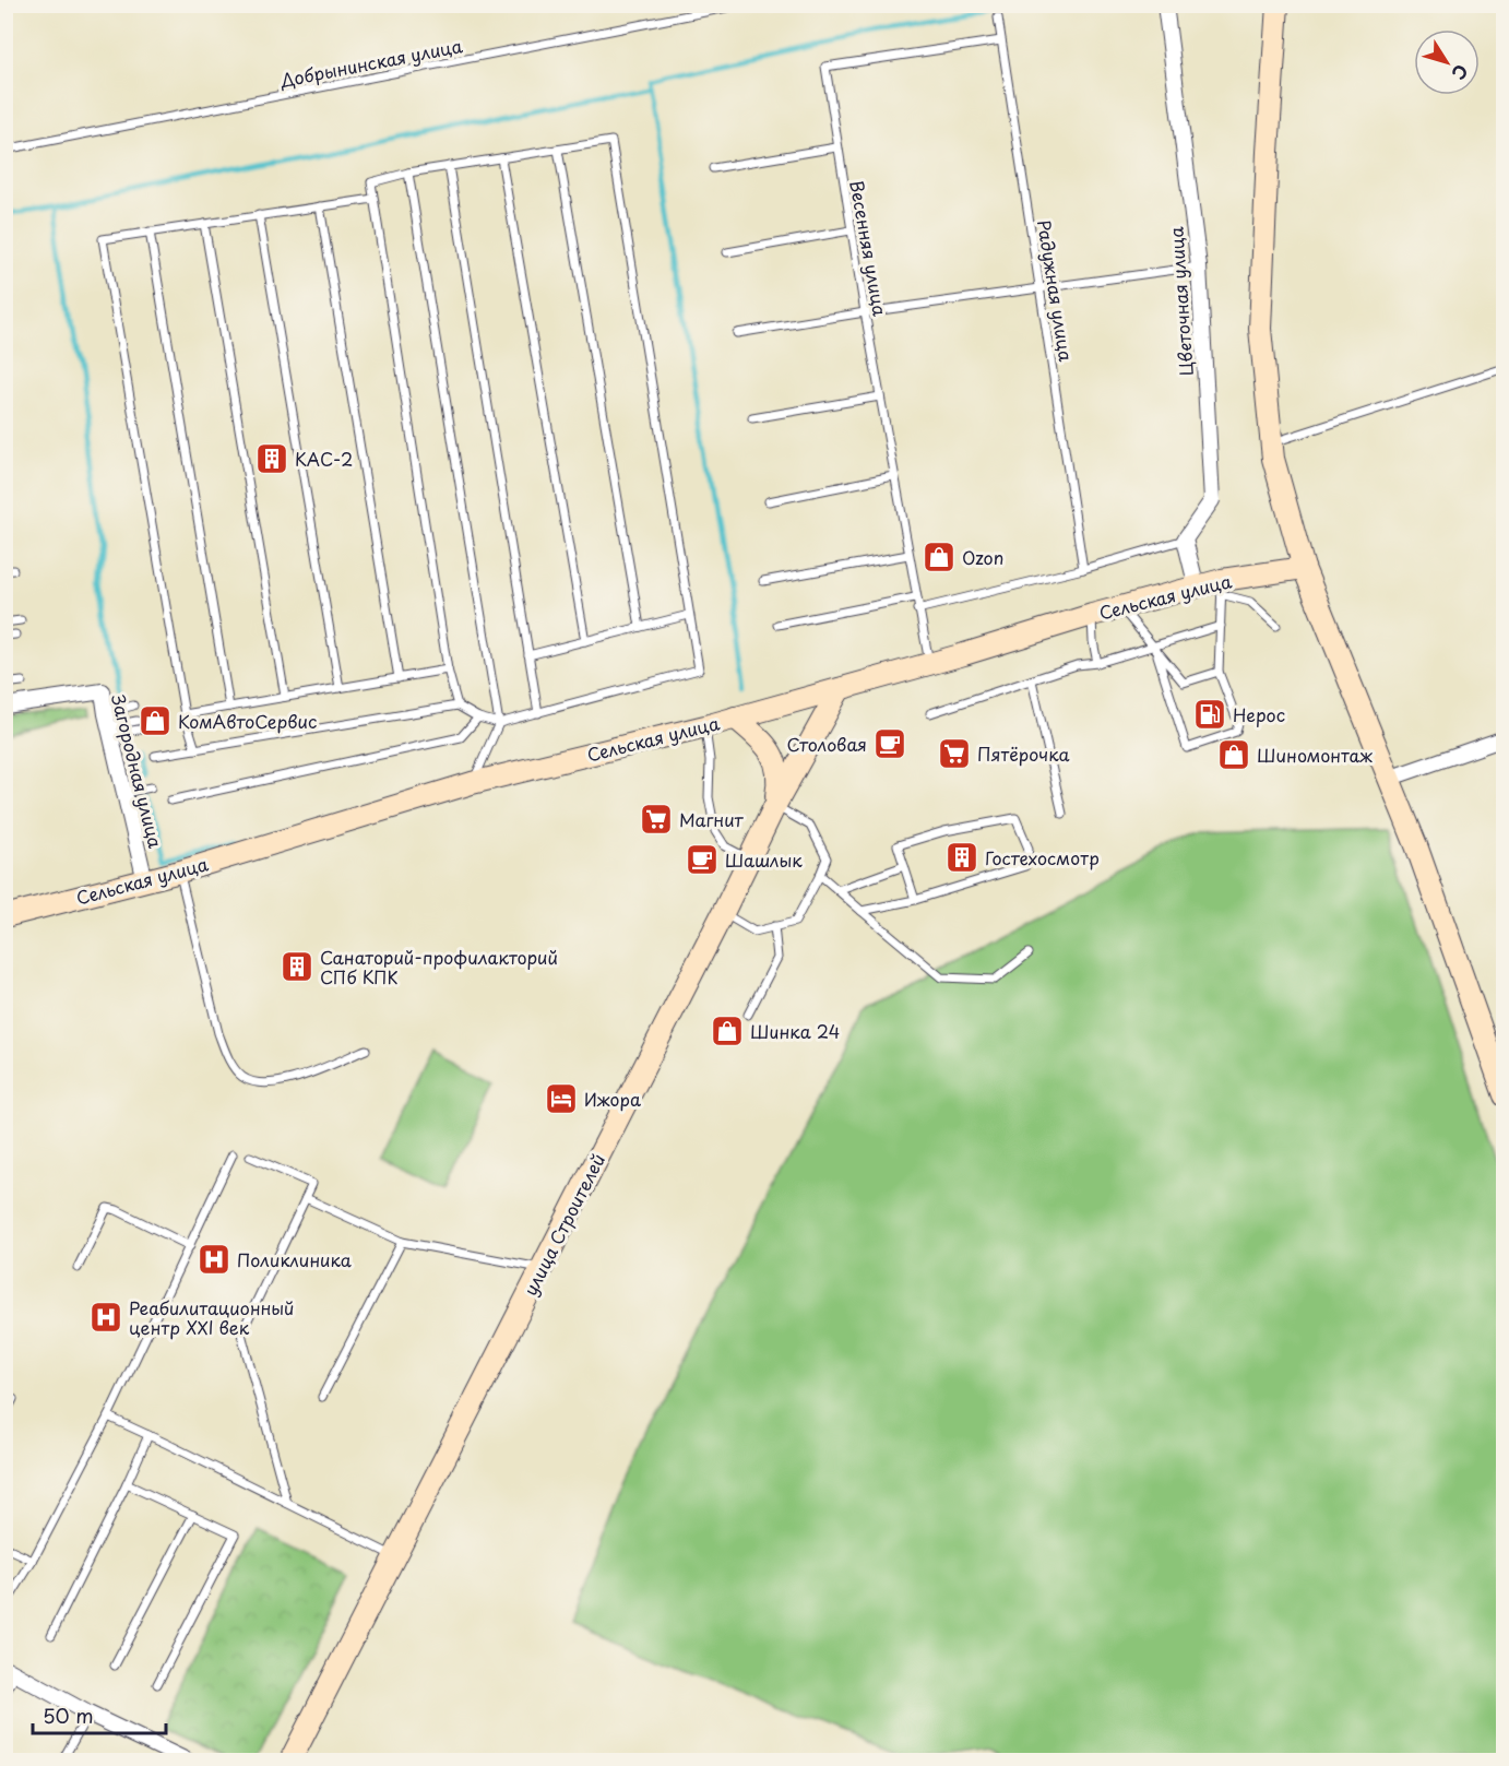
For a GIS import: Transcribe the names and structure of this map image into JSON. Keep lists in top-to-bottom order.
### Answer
{
  "streets": {
    "main road": ["Сельская улица", "улица Строителей"],
    "street": ["Цветочная улица", "Загородная улица"],
    "lane": ["Добрынинская улица", "Весенняя улица", "Радужная улица"]
  },
  "crossings": [
    ["Весенняя улица", "Радужная улица"],
    ["Весенняя улица", "Сельская улица"],
    ["Сельская улица", "Загородная улица"],
    ["Сельская улица", "улица Строителей"]
  ],
  "places": {
    "building": ["КАС-2", "Гостехосмотр", "Санаторий-профилакторий СПб КПК"],
    "shop": [
      "Ozon",
      "КомАвтоСервис",
      "Шиномонтаж",
      "Шинка 24"
    ],
    "fuel station": ["Нерос"],
    "cafe": ["Столовая", "Шашлык"],
    "supermarket": ["Пятёрочка", "Магнит"],
    "hotel": ["Ижора"],
    "hospital": ["Поликлиника", "Реабилитационный центр ХХI век"]
  },
  "scale_bar": "50 m",
  "north": "bottom right"
}
